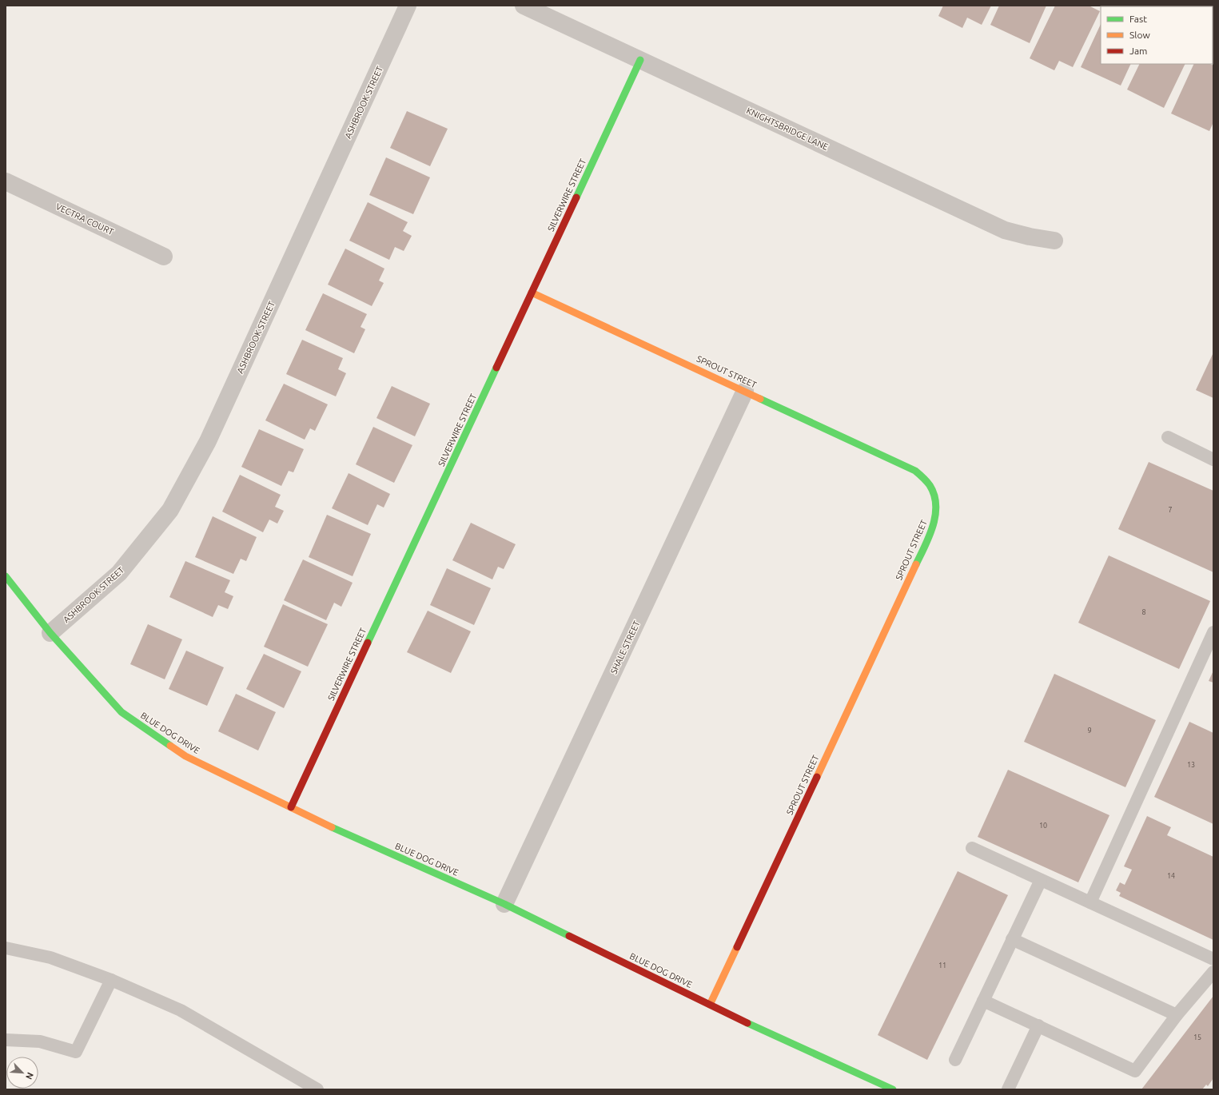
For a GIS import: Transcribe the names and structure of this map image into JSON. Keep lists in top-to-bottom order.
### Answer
{
  "streets": {
    "street": [
      "ASHBROOK STREET",
      "KNIGHTSBRIDGE LANE",
      "SILVERWIRE STREET",
      "VECTRA COURT",
      "SPROUT STREET",
      "SHALE STREET",
      "BLUE DOG DRIVE"
    ]
  },
  "crossings": [
    ["ASHBROOK STREET", "BLUE DOG DRIVE"],
    ["KNIGHTSBRIDGE LANE", "SILVERWIRE STREET"],
    ["SILVERWIRE STREET", "SPROUT STREET"],
    ["SILVERWIRE STREET", "BLUE DOG DRIVE"],
    ["SPROUT STREET", "SHALE STREET"],
    ["SPROUT STREET", "BLUE DOG DRIVE"],
    ["SHALE STREET", "BLUE DOG DRIVE"]
  ],
  "house_numbers": [
    "7",
    "8",
    "9",
    "13",
    "10",
    "14",
    "11",
    "15"
  ],
  "legend": ["Fast", "Slow", "Jam"],
  "north": "bottom right"
}
